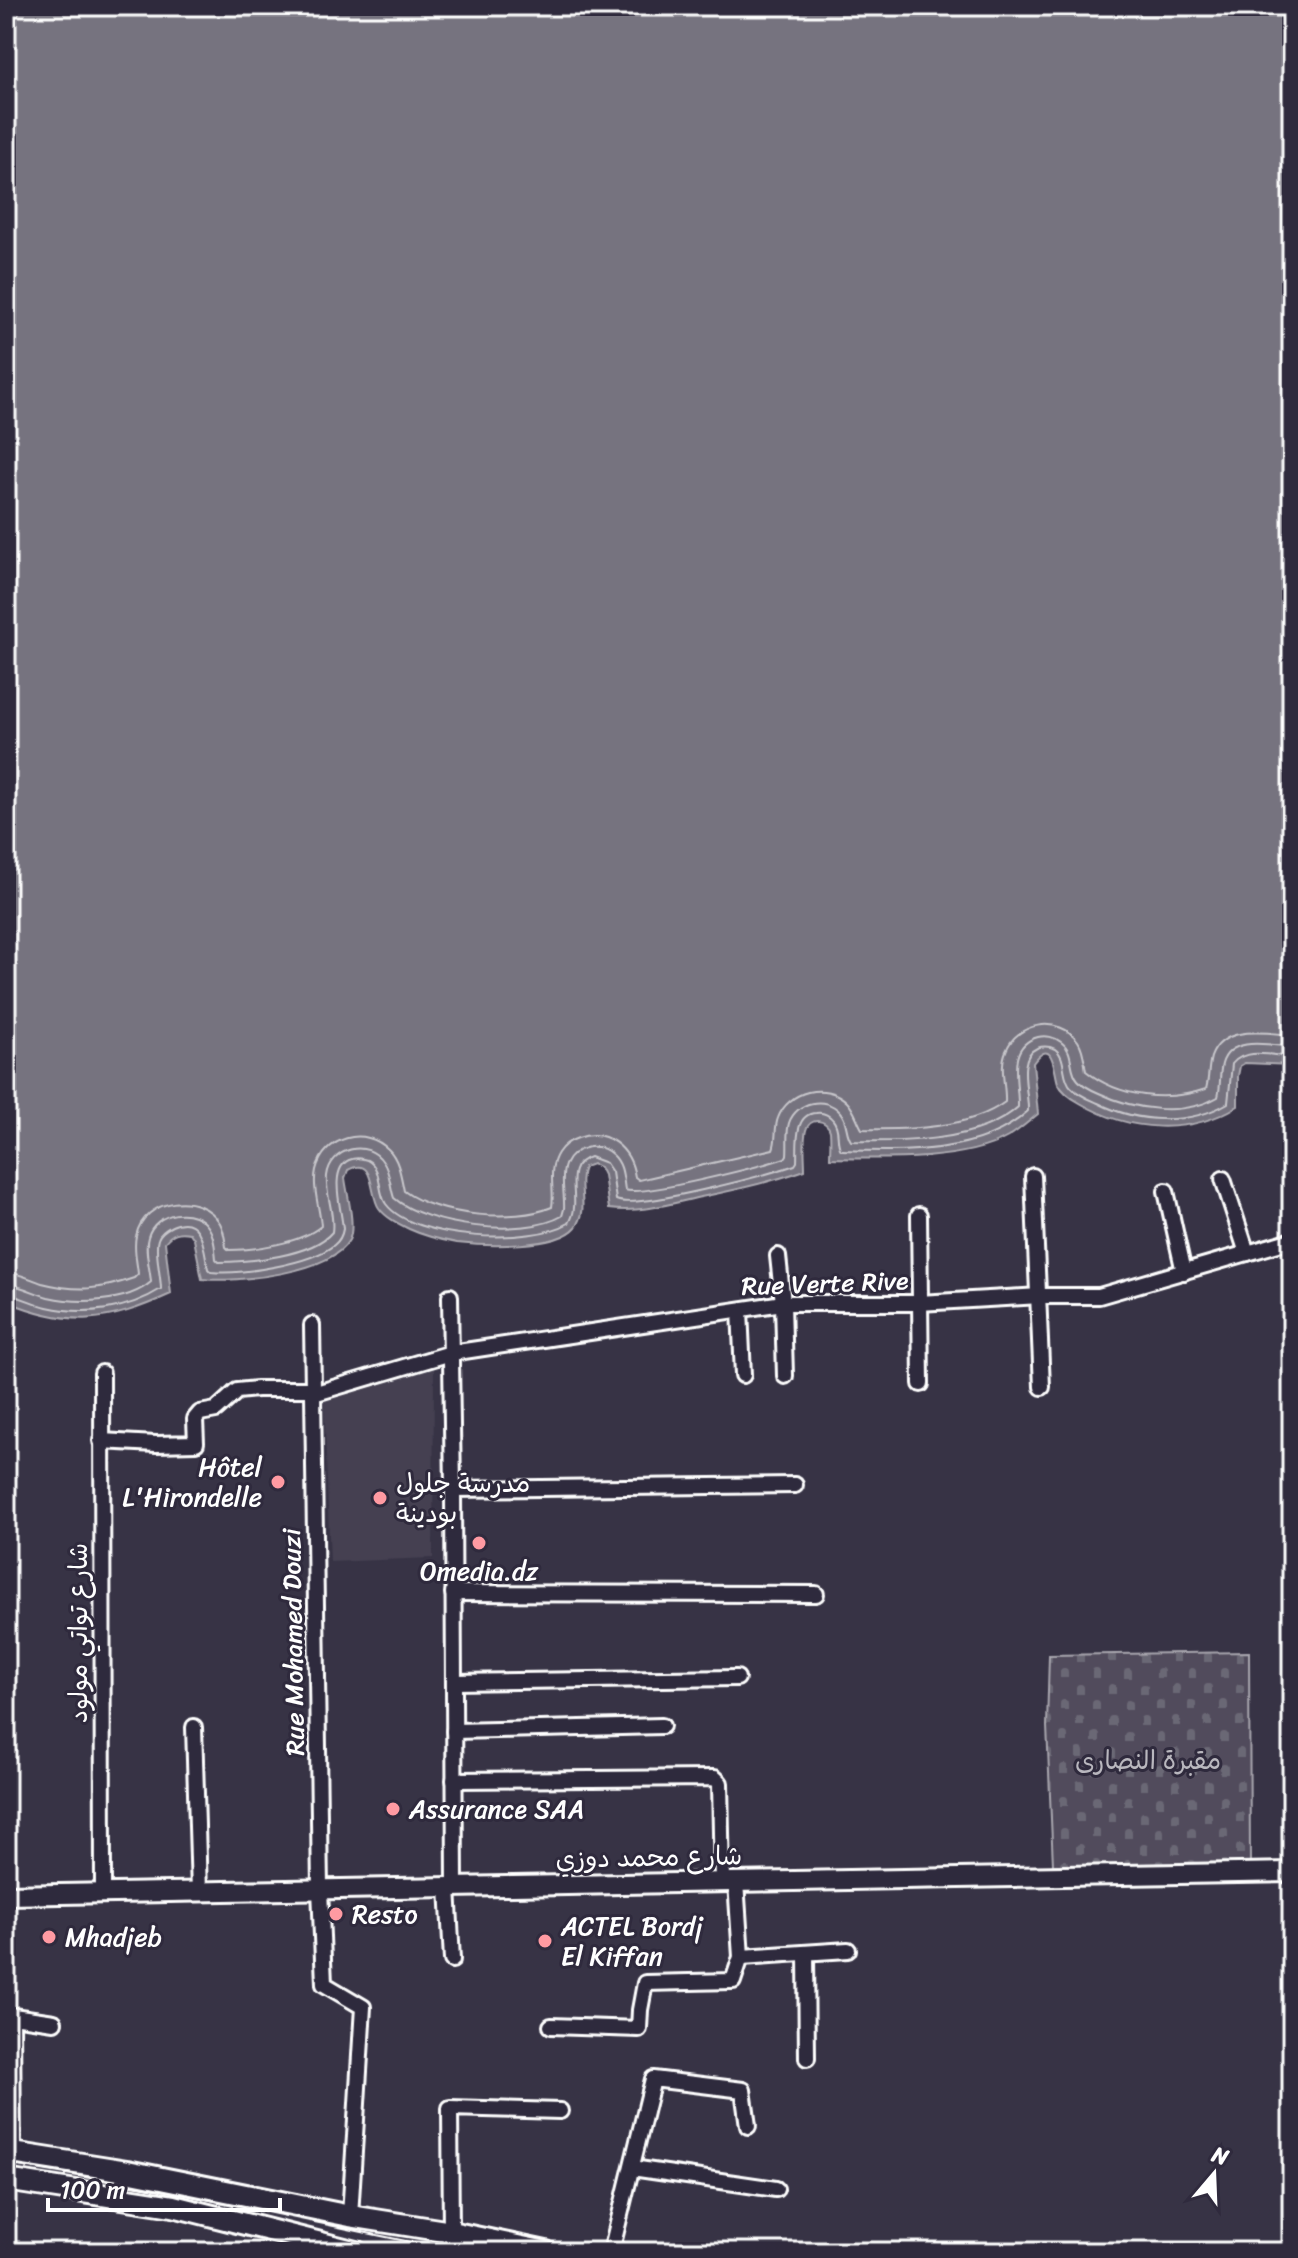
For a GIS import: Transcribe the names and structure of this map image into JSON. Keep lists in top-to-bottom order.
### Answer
{
  "streets": {
    "street": [
      "Rue Verte Rive",
      "شارع تواتي مولود",
      "Rue Mohamed Douzi",
      "شارع محمد دوزي"
    ]
  },
  "crossings": [
    ["Rue Verte Rive", "شارع تواتي مولود"],
    ["Rue Verte Rive", "Rue Mohamed Douzi"],
    ["شارع تواتي مولود", "شارع محمد دوزي"],
    ["Rue Mohamed Douzi", "شارع محمد دوزي"]
  ],
  "parks": ["مقبرة النصارى"],
  "places": [
    "Hôtel L'Hirondelle",
    "مدرسة جلول بودينة",
    "Omedia.dz",
    "Assurance SAA",
    "Resto",
    "Mhadjeb",
    "ACTEL Bordj El Kiffan"
  ],
  "scale_bar": "100 m",
  "north": "top"
}
